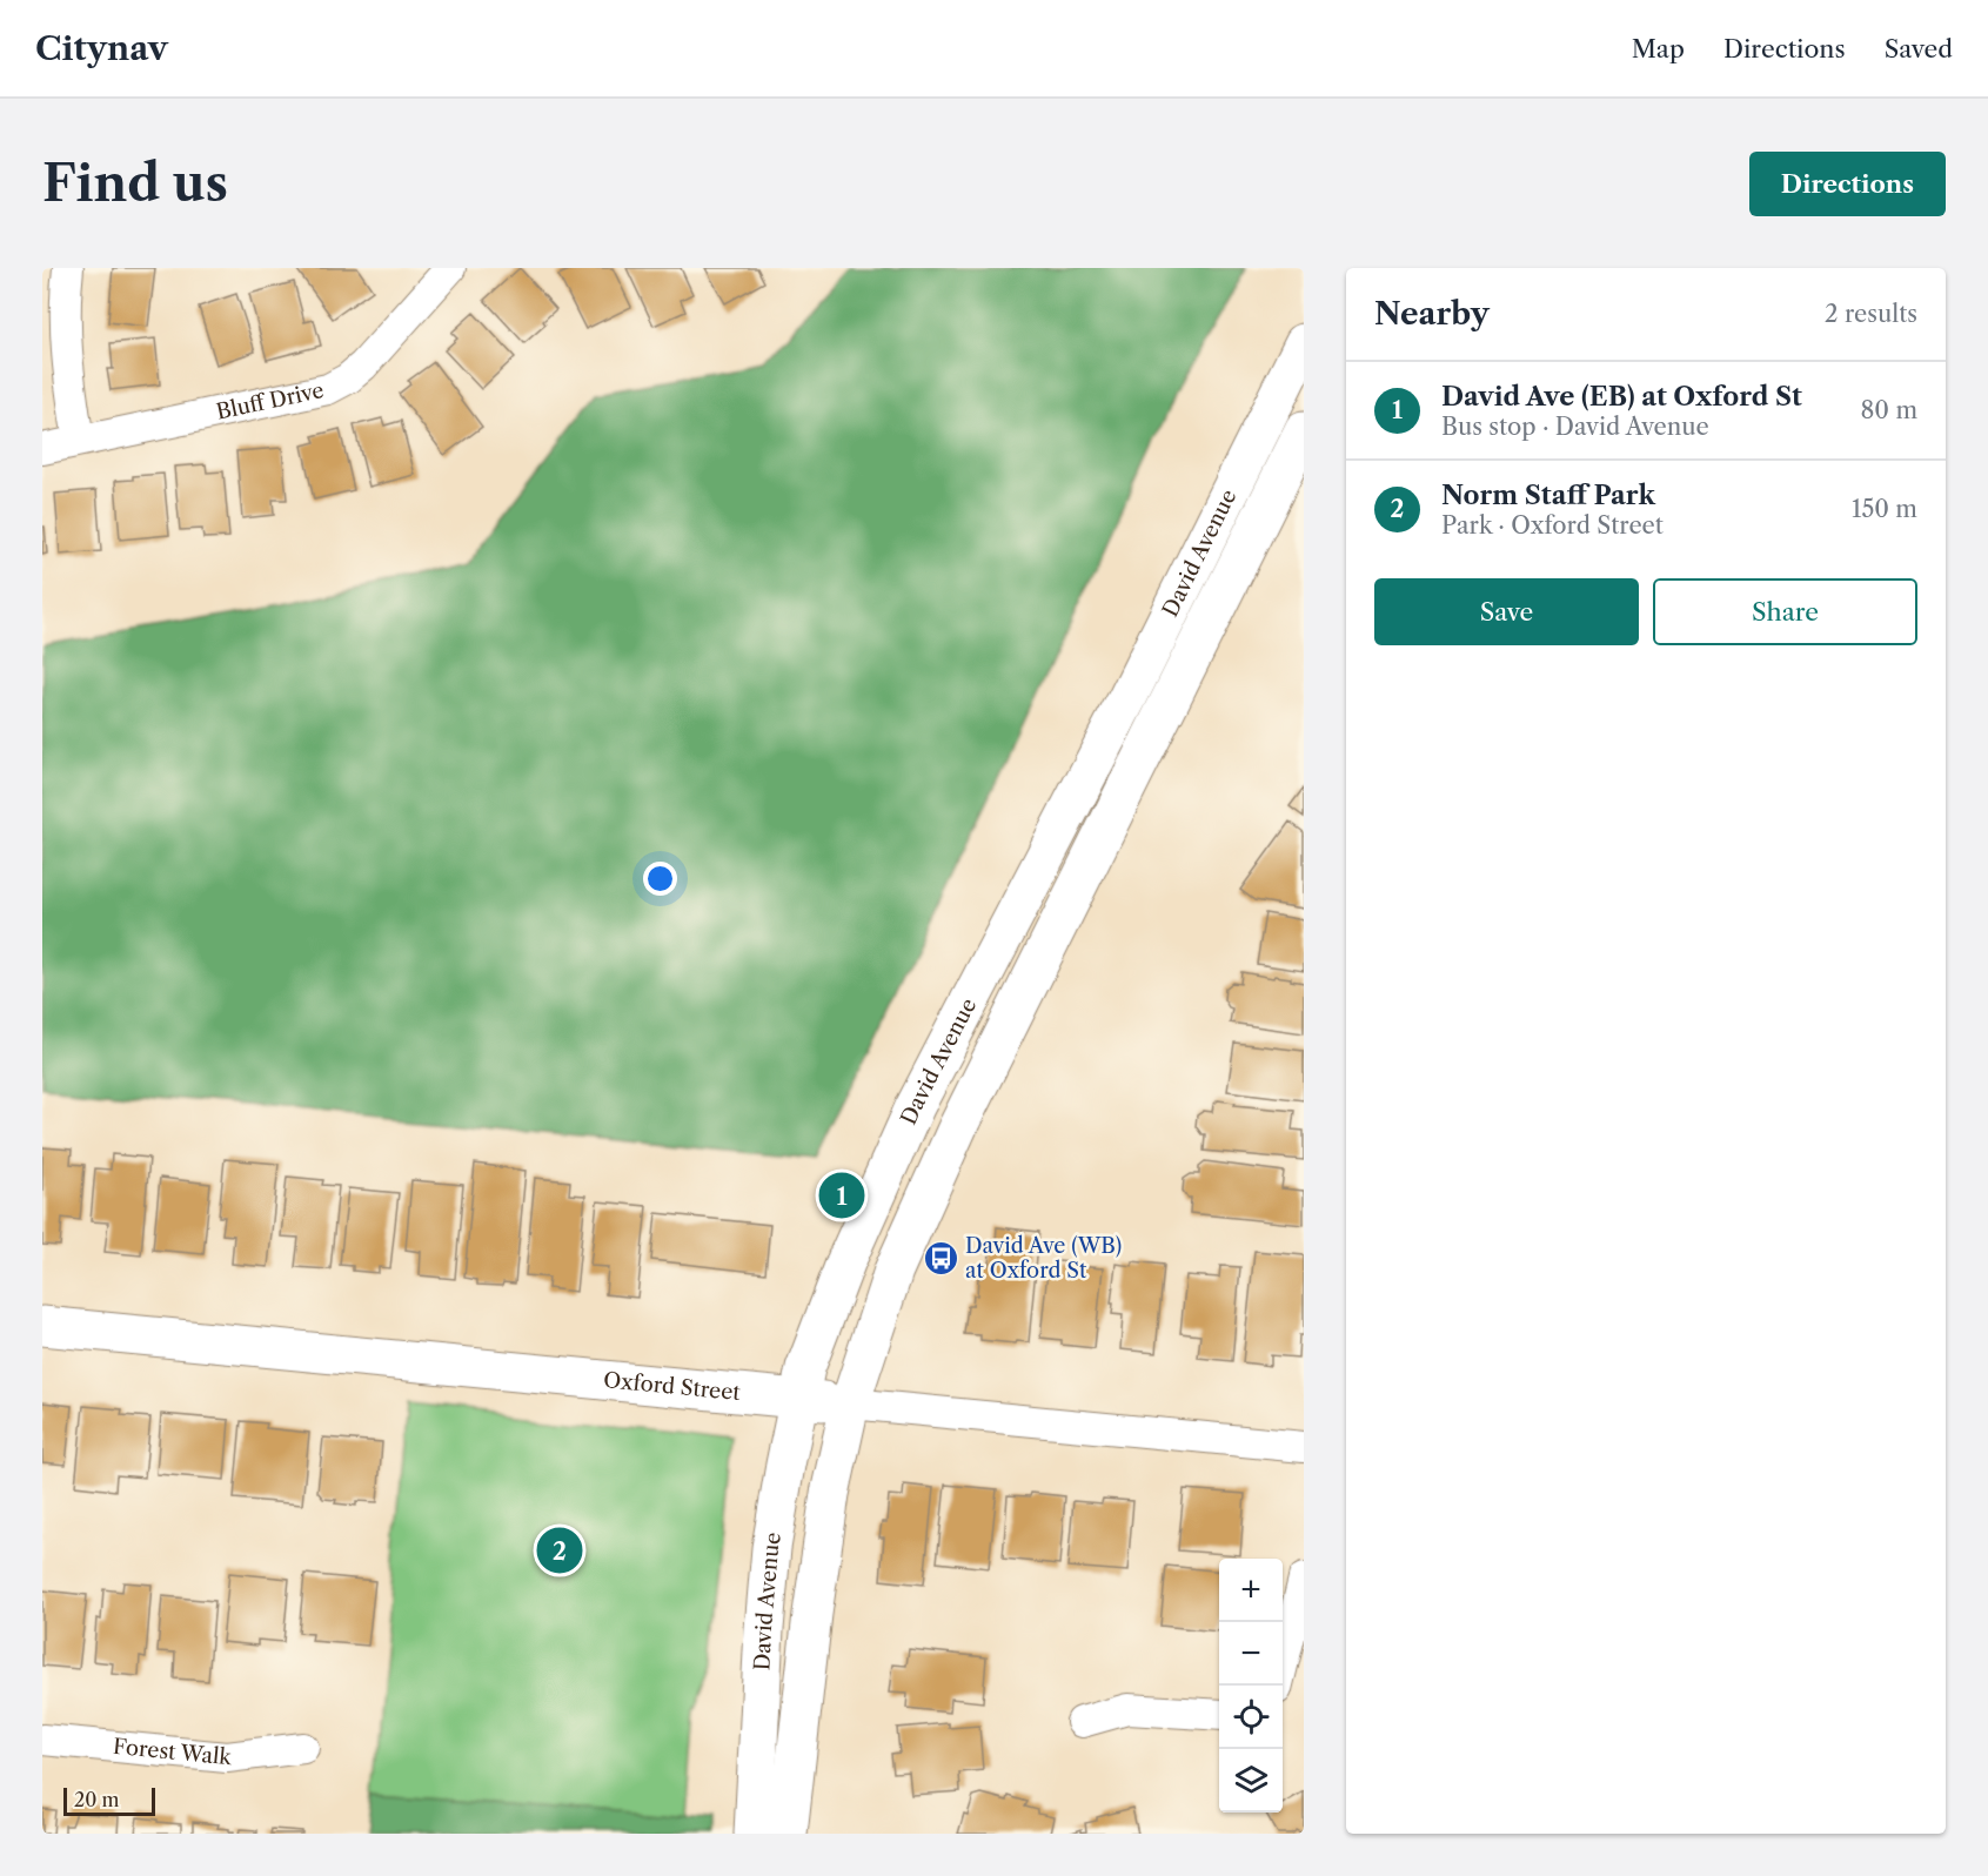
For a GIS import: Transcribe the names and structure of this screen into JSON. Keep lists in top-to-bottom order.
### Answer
{
  "streets": {
    "main road": ["David Avenue", "Oxford Street"],
    "street": ["Bluff Drive", "Forest Walk"]
  },
  "crossings": [
    ["David Avenue", "Oxford Street"]
  ],
  "places": {
    "bus stop": ["David Ave (WB) at Oxford St"]
  },
  "scale_bar": "20 m",
  "page": {
    "header": "Citynav",
    "nav": ["Map", "Directions", "Saved"],
    "buttons": [
      "Directions",
      ["Save", "Share"]
    ],
    "title": "Find us",
    "heading": ["Nearby", "2 results"],
    "list": [
      {
        "mark": "1",
        "name": "David Ave (EB) at Oxford St",
        "note": "Bus stop · David Avenue",
        "value": "80 m"
      },
      {
        "mark": "2",
        "name": "Norm Staff Park",
        "note": "Park · Oxford Street",
        "value": "150 m"
      }
    ],
    "pins": ["1", "2"],
    "map_buttons": ["+", "−"],
    "scale": "20 m"
  }
}
